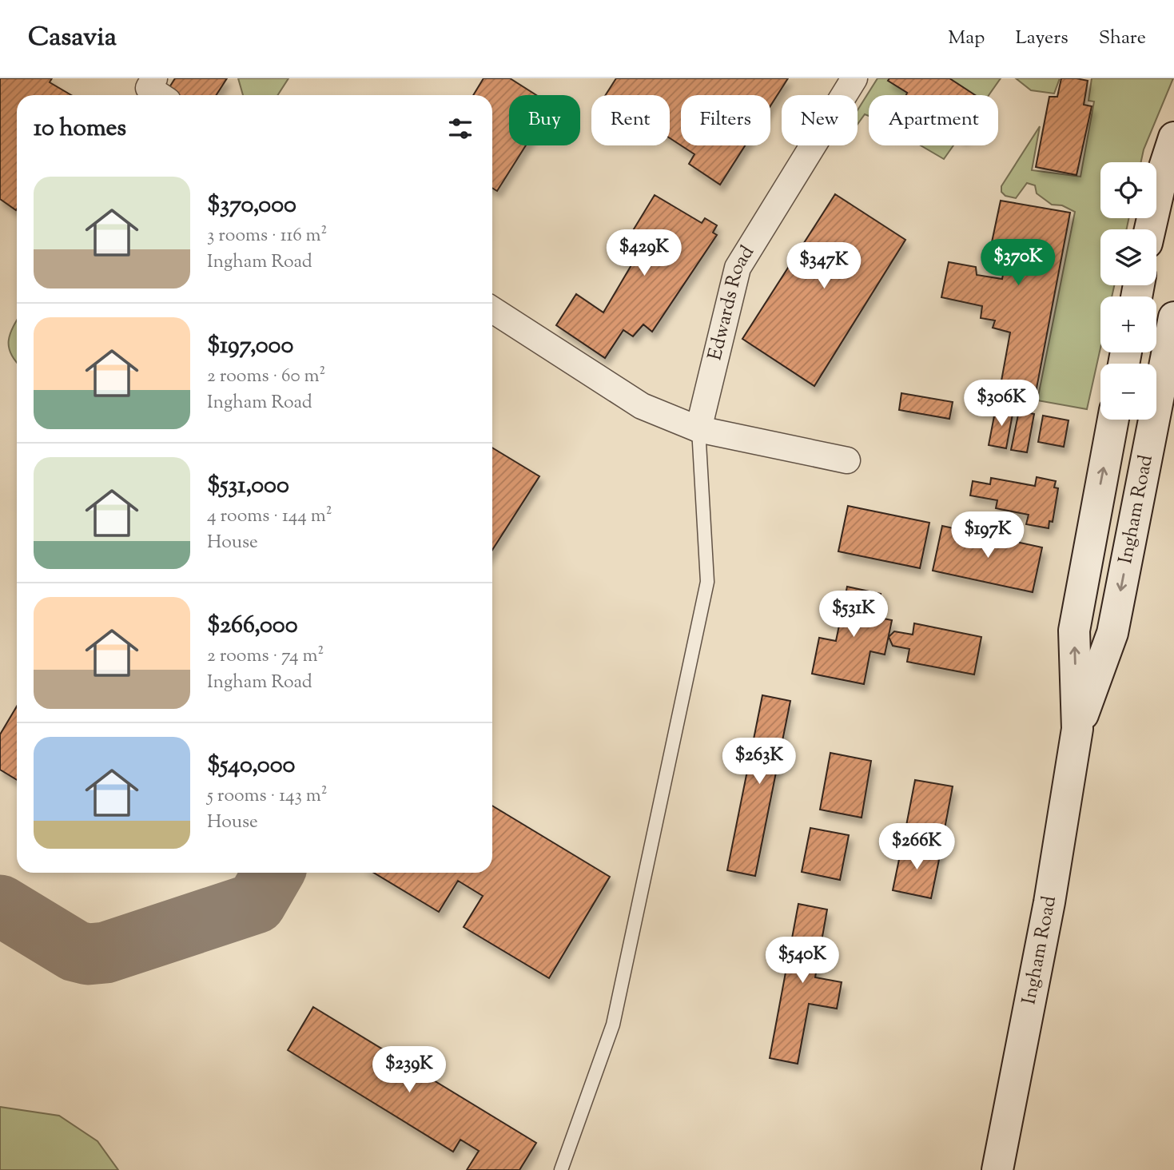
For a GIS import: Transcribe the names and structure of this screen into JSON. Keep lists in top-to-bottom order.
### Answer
{
  "streets": {
    "main road": ["Ingham Road"],
    "street": ["Edwards Road"]
  },
  "page": {
    "header": "Casavia",
    "nav": ["Map", "Layers", "Share"],
    "chip": [
      "Buy",
      "Rent",
      "Filters",
      "New",
      "Apartment"
    ],
    "heading": "10 homes",
    "map_buttons": ["+", "−"],
    "list": [
      {
        "name": "$370,000",
        "note": "3 rooms · 116 m² · Ingham Road"
      },
      {
        "name": "$197,000",
        "note": "2 rooms · 60 m² · Ingham Road"
      },
      {
        "name": "$531,000",
        "note": "4 rooms · 144 m² · House"
      },
      {
        "name": "$266,000",
        "note": "2 rooms · 74 m² · Ingham Road"
      },
      {
        "name": "$540,000",
        "note": "5 rooms · 143 m² · House"
      }
    ],
    "price": [
      "$429K",
      "$370K",
      "$347K",
      "$306K",
      "$197K",
      "$531K",
      "$263K",
      "$266K",
      "$540K",
      "$239K"
    ]
  }
}
